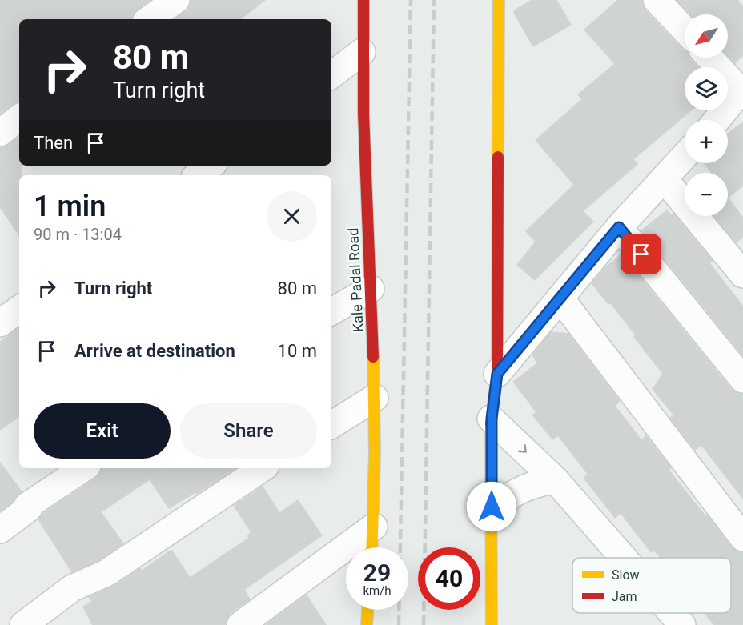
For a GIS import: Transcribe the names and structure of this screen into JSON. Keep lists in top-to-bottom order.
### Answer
{
  "streets": {
    "street": ["Kale Padal Road"]
  },
  "legend": ["Slow", "Jam"],
  "north": "bottom left",
  "page": {
    "map_buttons": ["+", "−"],
    "turn": ["80 m", "Turn right"],
    "then": "Then",
    "heading": ["1 min", "90 m · 13:04"],
    "list": [
      {
        "name": "Turn right",
        "value": "80 m"
      },
      {
        "name": "Arrive at destination",
        "value": "10 m"
      }
    ],
    "buttons": ["Exit", "Share"],
    "speed": "29 km/h",
    "limit": "40"
  }
}
